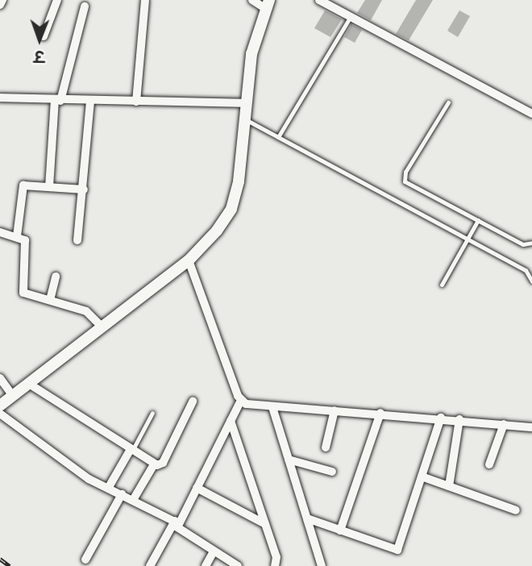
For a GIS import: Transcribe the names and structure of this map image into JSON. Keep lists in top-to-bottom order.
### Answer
{
  "north": "bottom"
}
